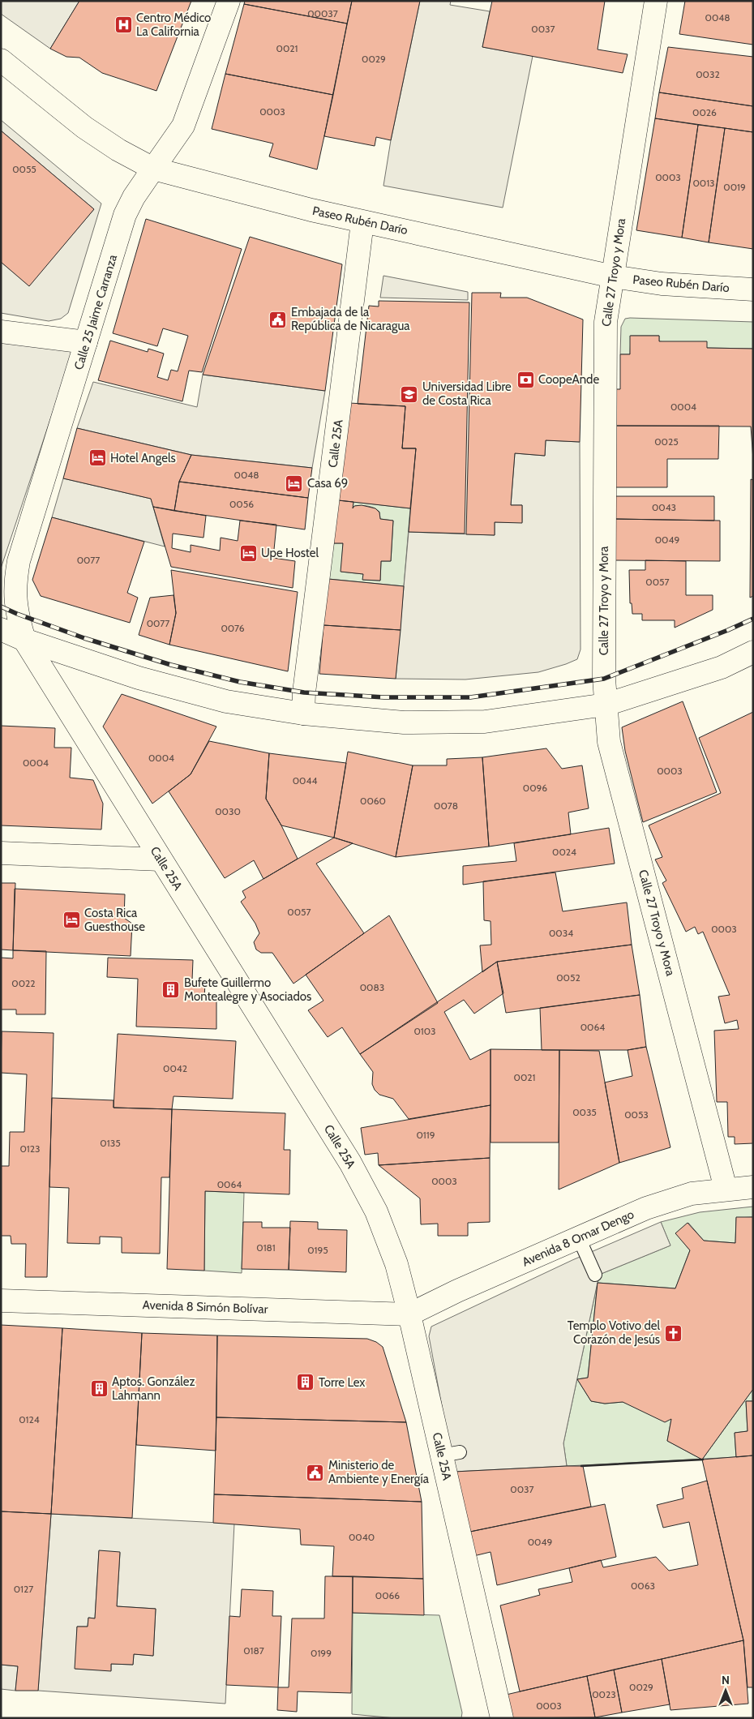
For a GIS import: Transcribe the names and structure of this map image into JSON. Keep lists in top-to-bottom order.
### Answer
{
  "streets": {
    "main road": [
      "Paseo Rubén Darío",
      "Calle 27 Troyo y Mora",
      "Calle 25 Jaime Carranza",
      "Calle 25A",
      "Avenida 8 Omar Dengo",
      "Avenida 8 Simón Bolívar"
    ]
  },
  "crossings": [
    ["Paseo Rubén Darío", "Calle 27 Troyo y Mora"],
    ["Paseo Rubén Darío", "Calle 25 Jaime Carranza"],
    ["Paseo Rubén Darío", "Calle 25A"],
    ["Calle 27 Troyo y Mora", "Avenida 8 Omar Dengo"],
    ["Calle 25 Jaime Carranza", "Calle 25A"],
    ["Calle 25A", "Avenida 8 Omar Dengo"],
    ["Calle 25A", "Avenida 8 Simón Bolívar"],
    ["Avenida 8 Omar Dengo", "Avenida 8 Simón Bolívar"]
  ],
  "places": {
    "hospital": ["Centro Médico La California"],
    "public building": ["Embajada de la República de Nicaragua", "Ministerio de Ambiente y Energía"],
    "bank": ["CoopeAnde"],
    "school or university": ["Universidad Libre de Costa Rica"],
    "hotel": [
      "Hotel Angels",
      "Casa 69",
      "Upe Hostel",
      "Costa Rica Guesthouse"
    ],
    "building": ["Bufete Guillermo Montealegre y Asociados", "Torre Lex", "Aptos. González Lahmann"],
    "church": ["Templo Votivo del Corazón de Jesús"]
  },
  "house_numbers": [
    "00037",
    "0048",
    "0037",
    "0021",
    "0029",
    "0032",
    "0003",
    "0026",
    "0055",
    "0003",
    "0013",
    "0019",
    "0004",
    "0025",
    "0048",
    "0056",
    "0043",
    "0049",
    "0077",
    "0057",
    "0077",
    "0076",
    "0004",
    "0004",
    "0003",
    "0044",
    "0096",
    "0060",
    "0078",
    "0030",
    "0024",
    "0057",
    "0003",
    "0034",
    "0052",
    "0022",
    "0083",
    "0064",
    "0103",
    "0042",
    "0021",
    "0035",
    "0053",
    "0119",
    "0135",
    "0123",
    "0003",
    "0064",
    "0181",
    "0195",
    "0124",
    "0037",
    "0040",
    "0049",
    "0063",
    "0127",
    "0066",
    "0187",
    "0199",
    "0029",
    "0023",
    "0003"
  ],
  "north": "top"
}
